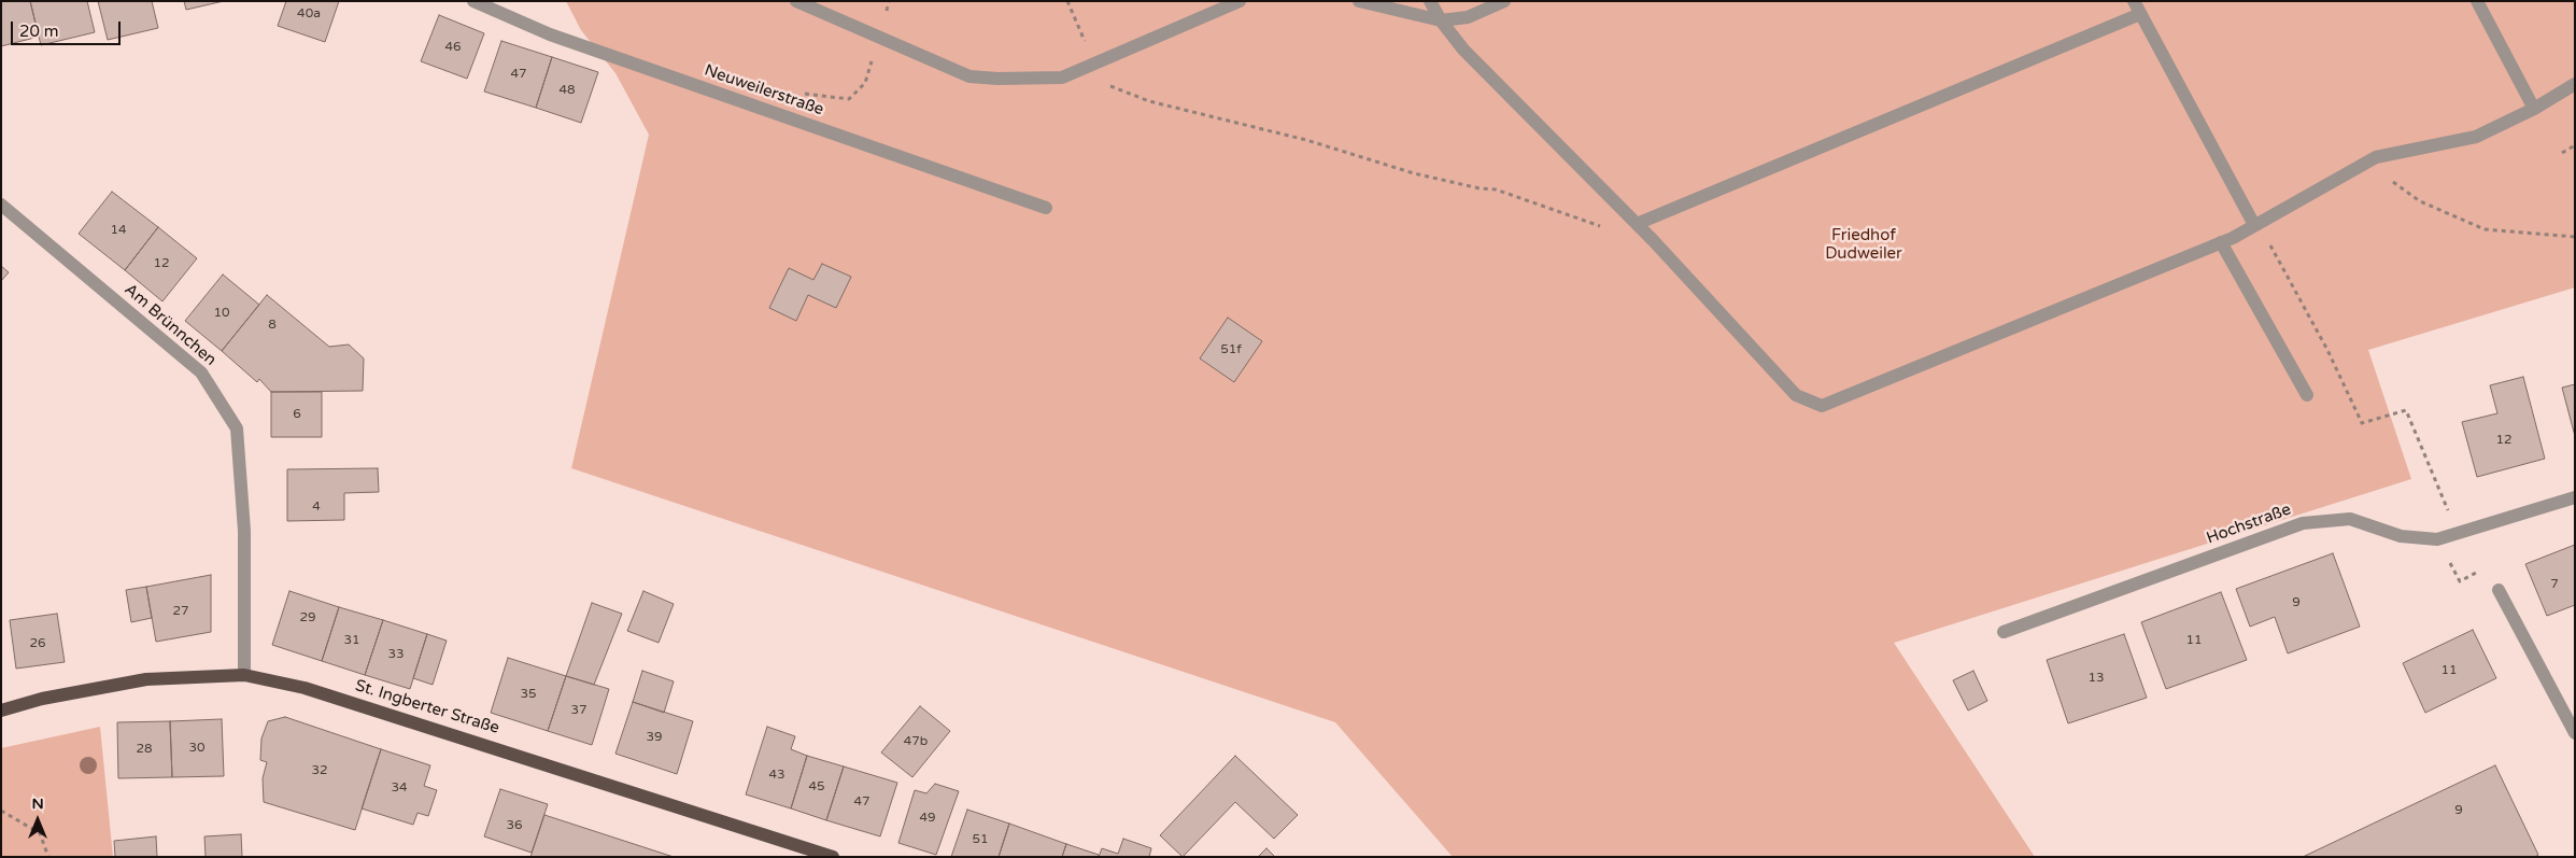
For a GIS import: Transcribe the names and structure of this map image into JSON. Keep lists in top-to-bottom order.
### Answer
{
  "streets": {
    "main road": ["St. Ingberter Straße"],
    "street": ["Neuweilerstraße", "Am Brünnchen", "Hochstraße"]
  },
  "crossings": [
    ["Am Brünnchen", "St. Ingberter Straße"]
  ],
  "parks": ["Friedhof Dudweiler"],
  "house_numbers": [
    "40a",
    "46",
    "47",
    "48",
    "14",
    "12",
    "10",
    "8",
    "51f",
    "6",
    "12",
    "4",
    "7",
    "9",
    "27",
    "29",
    "31",
    "11",
    "26",
    "33",
    "11",
    "13",
    "35",
    "37",
    "39",
    "47b",
    "30",
    "28",
    "32",
    "43",
    "45",
    "34",
    "47",
    "9",
    "49",
    "36",
    "51"
  ],
  "scale_bar": "20 m",
  "north": "top"
}
